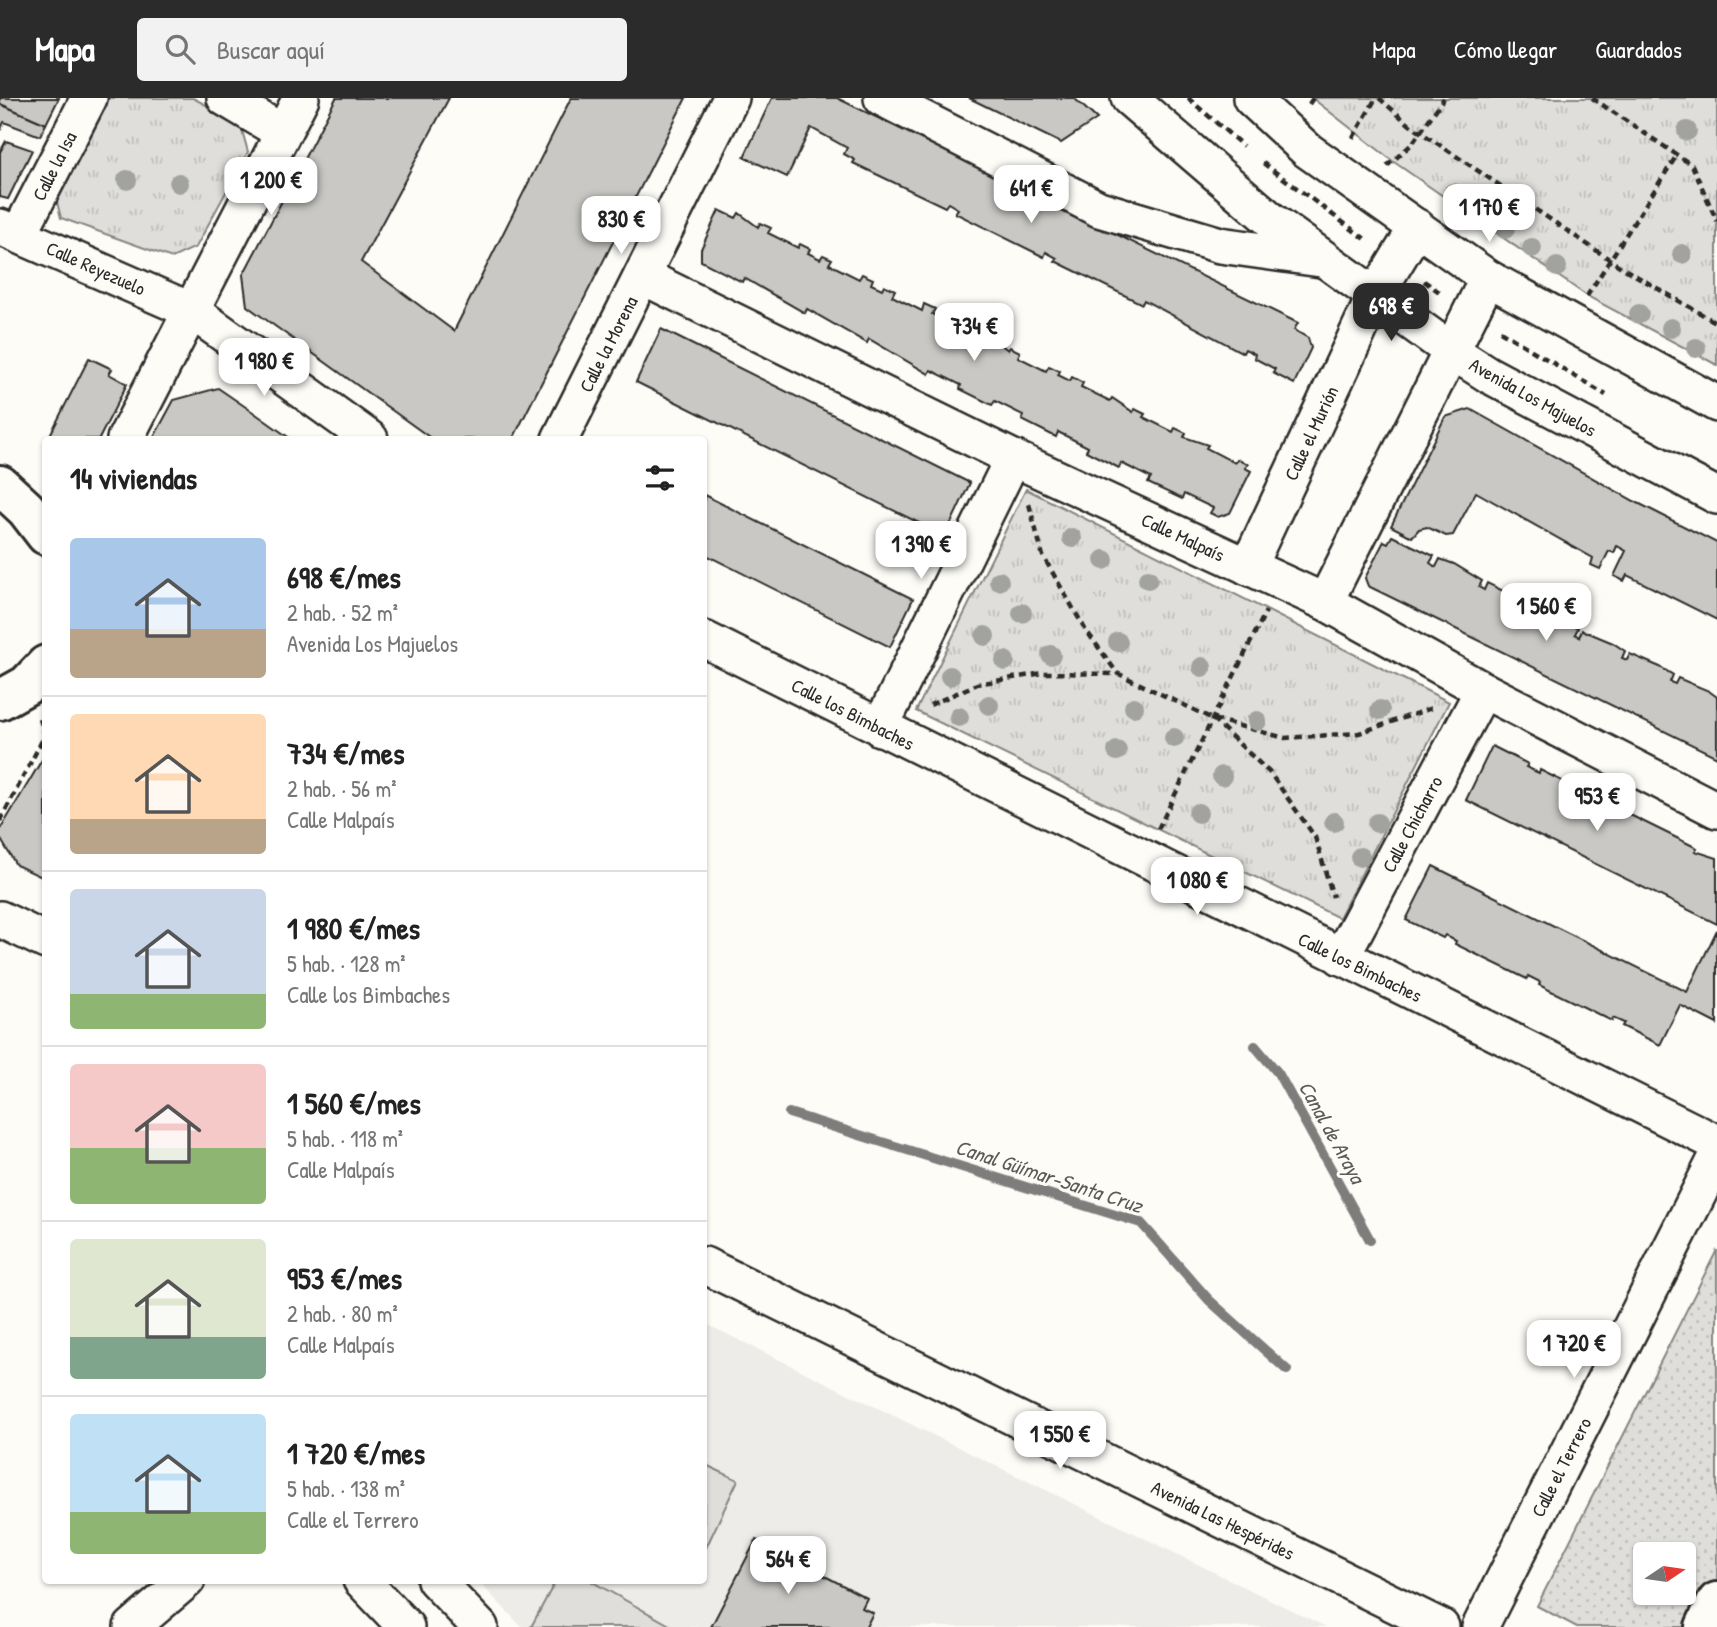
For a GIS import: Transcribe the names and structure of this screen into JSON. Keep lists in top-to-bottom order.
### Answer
{
  "streets": {
    "street": [
      "Calle la Isa",
      "Calle Reyezuelo",
      "Calle la Morena",
      "Avenida Los Majuelos",
      "Calle el Murión",
      "Calle Malpaís",
      "Calle los Bimbaches",
      "Calle Chicharro",
      "Calle el Terrero",
      "Avenida Las Hespérides"
    ]
  },
  "crossings": [
    ["Calle la Isa", "Calle Reyezuelo"],
    ["Calle la Morena", "Calle Malpaís"],
    ["Avenida Los Majuelos", "Calle el Murión"],
    ["Calle el Murión", "Calle Malpaís"],
    ["Calle Malpaís", "Calle Chicharro"],
    ["Calle los Bimbaches", "Calle Chicharro"]
  ],
  "water": ["Canal de Araya", "Canal Güímar-Santa Cruz"],
  "north": "right",
  "page": {
    "header": "Mapa",
    "search": "Buscar aquí",
    "nav": ["Mapa", "Cómo llegar", "Guardados"],
    "price": [
      "1 200 €",
      "641 €",
      "1 170 €",
      "830 €",
      "698 €",
      "734 €",
      "1 980 €",
      "1 390 €",
      "1 560 €",
      "953 €",
      "1 080 €",
      "1 720 €",
      "1 550 €",
      "564 €"
    ],
    "heading": "14 viviendas",
    "list": [
      {
        "name": "698 €/mes",
        "note": "2 hab. · 52 m² · Avenida Los Majuelos"
      },
      {
        "name": "734 €/mes",
        "note": "2 hab. · 56 m² · Calle Malpaís"
      },
      {
        "name": "1 980 €/mes",
        "note": "5 hab. · 128 m² · Calle los Bimbaches"
      },
      {
        "name": "1 560 €/mes",
        "note": "5 hab. · 118 m² · Calle Malpaís"
      },
      {
        "name": "953 €/mes",
        "note": "2 hab. · 80 m² · Calle Malpaís"
      },
      {
        "name": "1 720 €/mes",
        "note": "5 hab. · 138 m² · Calle el Terrero"
      }
    ]
  }
}
